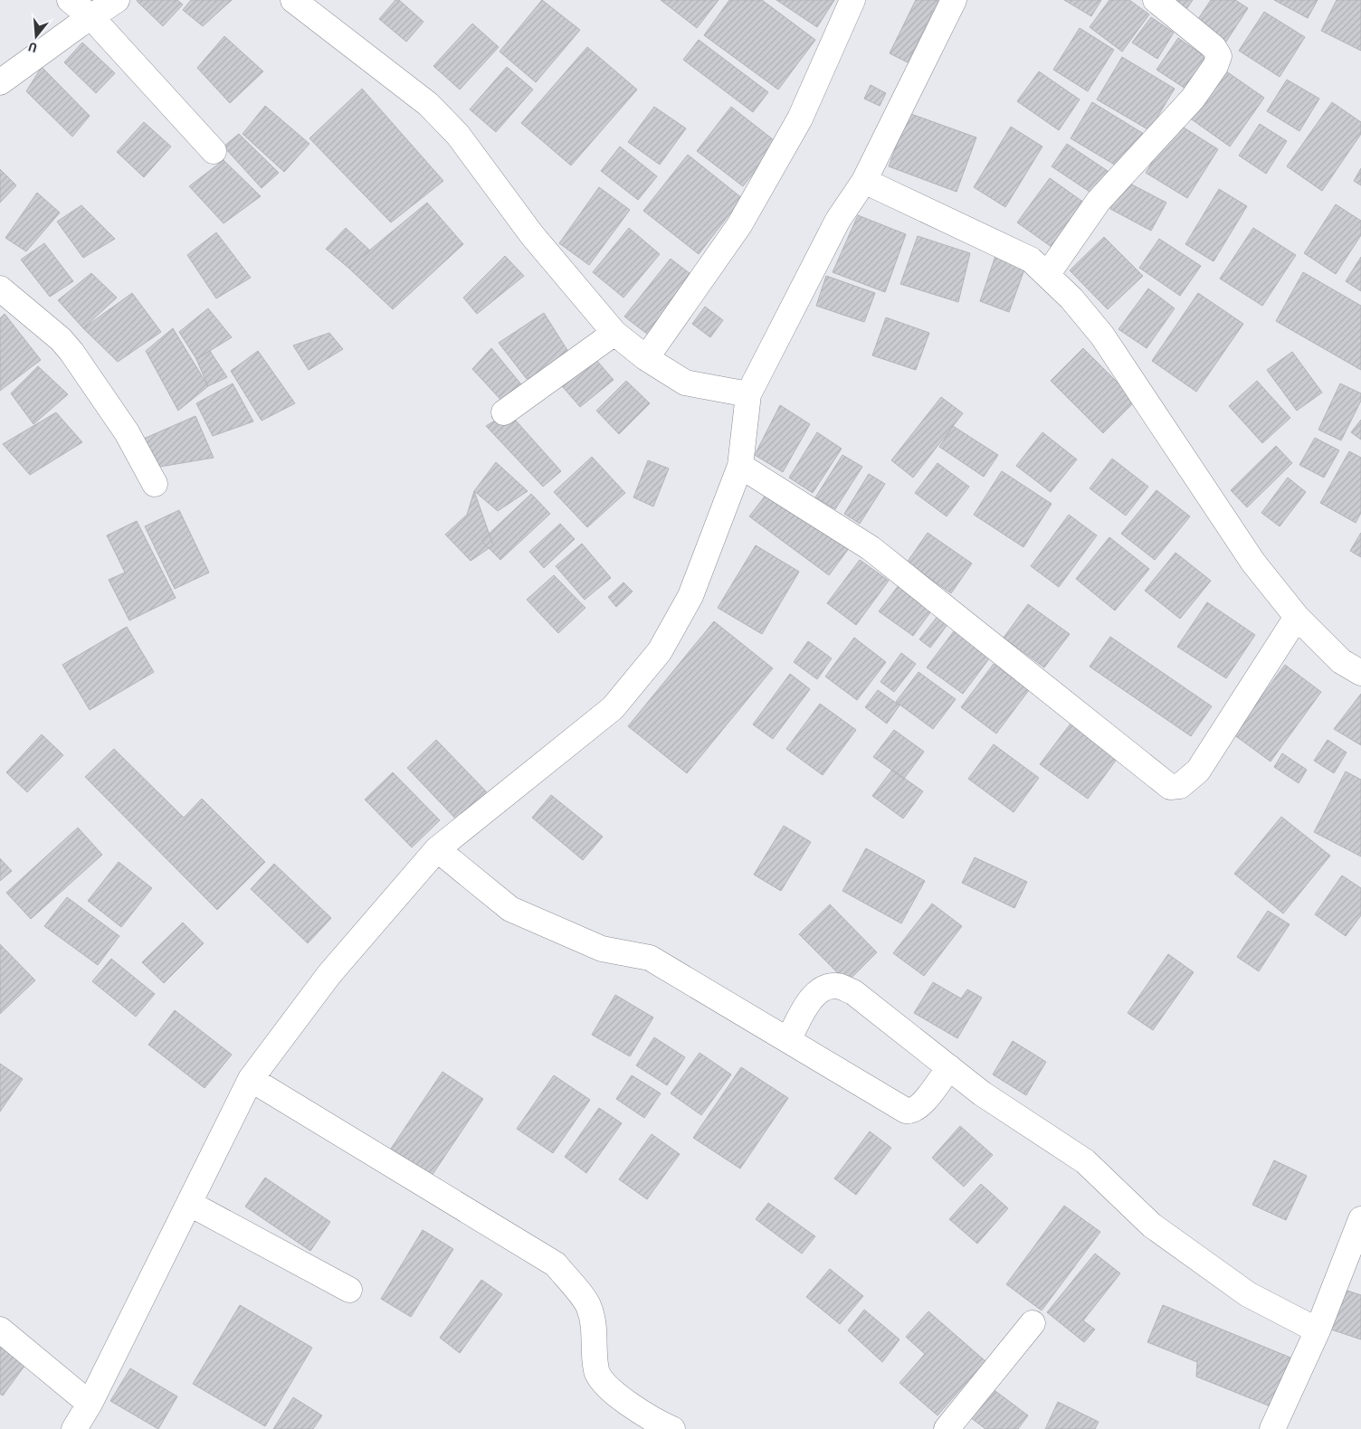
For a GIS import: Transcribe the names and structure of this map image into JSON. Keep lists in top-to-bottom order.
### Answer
{
  "north": "bottom"
}
